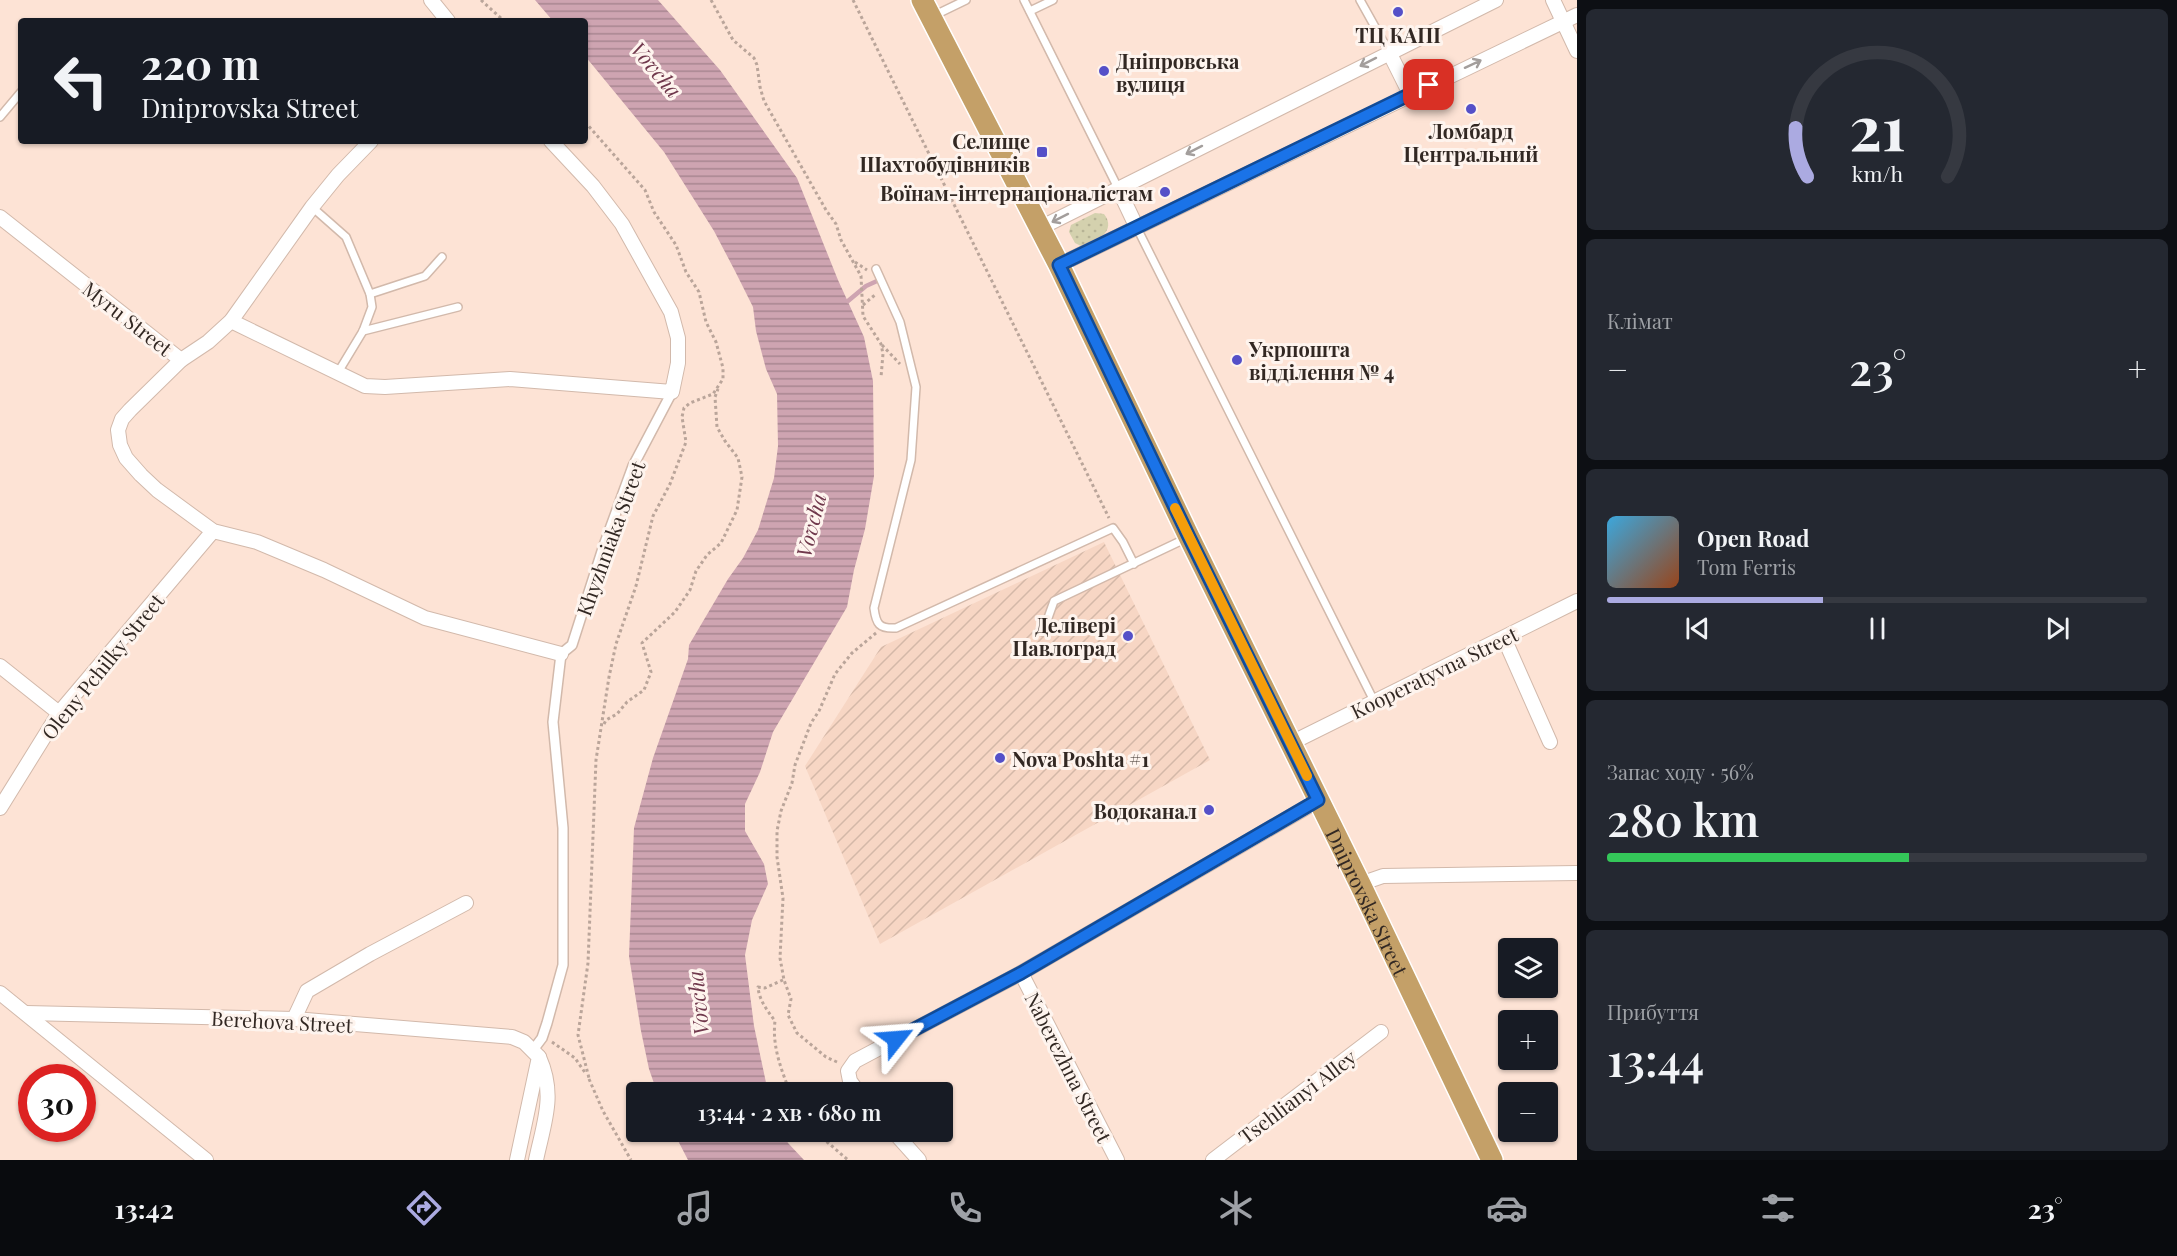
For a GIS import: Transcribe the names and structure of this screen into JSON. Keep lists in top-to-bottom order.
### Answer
{
  "streets": {
    "highway": ["Dniprovska Street"],
    "street": [
      "Myru Street",
      "Khyzhniaka Street",
      "Oleny Pchilky Street",
      "Kooperatyvna Street",
      "Berehova Street",
      "Naberezhna Street",
      "Tsehlianyi Alley"
    ]
  },
  "crossings": [
    ["Myru Street", "Oleny Pchilky Street"],
    ["Kooperatyvna Street", "Dniprovska Street"]
  ],
  "water": ["Vovcha"],
  "places": {
    "other": [
      "ТЦ КАПІ",
      "Дніпровська вулиця",
      "Ломбард Центральний",
      "Воїнам-інтернаціоналістам",
      "Укрпошта відділення № 4",
      "Делівері Павлоград",
      "Nova Poshta #1",
      "Водоканал"
    ],
    "transit": ["Селище Шахтобудівників"]
  },
  "page": {
    "turn": ["220 m", "Dniprovska Street"],
    "tile": [
      "Клімат",
      ["Запас ходу · 56%", "280 km"],
      ["Прибуття", "13:44"]
    ],
    "heat": ["−", "23°", "+"],
    "song": ["Open Road", "Tom Ferris"],
    "map_buttons": ["+", "−"],
    "limit": "30",
    "trip": "13:44 · 2 хв · 680 m",
    "tabs": ["13:42", "23°"],
    "gauge": ["21", "km/h"]
  }
}
